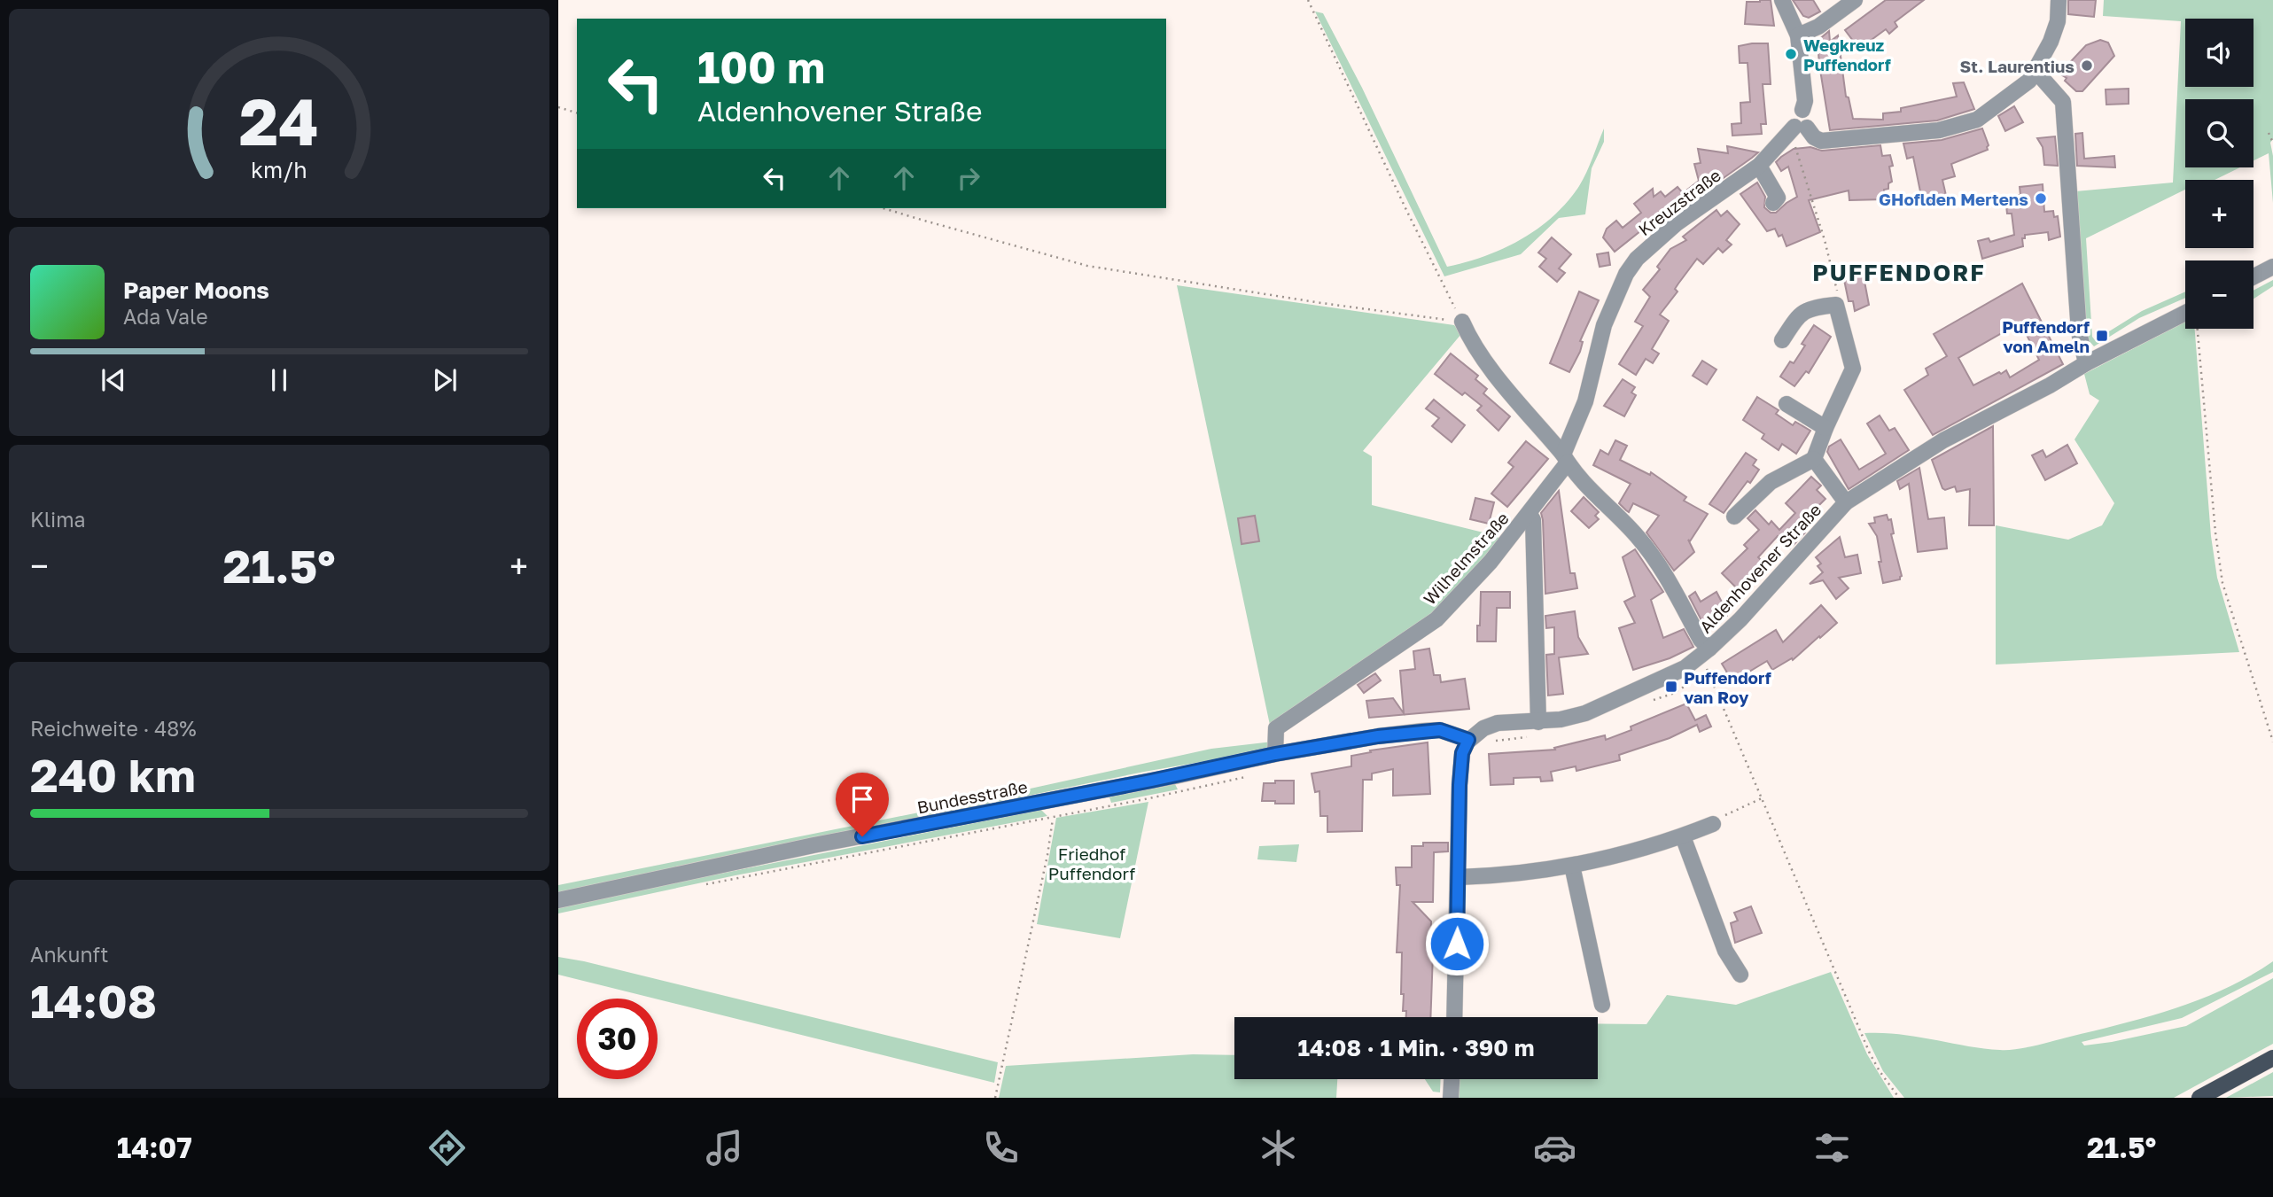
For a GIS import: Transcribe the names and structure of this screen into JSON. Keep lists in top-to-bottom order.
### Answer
{
  "streets": {
    "street": [
      "Kreuzstraße",
      "Wilhelmstraße",
      "Aldenhovener Straße",
      "Bundesstraße"
    ]
  },
  "crossings": [
    ["Kreuzstraße", "Wilhelmstraße"],
    ["Wilhelmstraße", "Aldenhovener Straße"],
    ["Wilhelmstraße", "Bundesstraße"]
  ],
  "districts": ["PUFFENDORF"],
  "parks": ["Friedhof Puffendorf"],
  "places": {
    "other": ["Wegkreuz Puffendorf", "St. Laurentius", "GHoflden Mertens"],
    "transit": ["Puffendorf von Ameln", "Puffendorf van Roy"]
  },
  "page": {
    "map_buttons": ["+", "−"],
    "turn": ["100 m", "Aldenhovener Straße"],
    "song": ["Paper Moons", "Ada Vale"],
    "tile": [
      "Klima",
      ["Reichweite · 48%", "240 km"],
      ["Ankunft", "14:08"]
    ],
    "heat": ["−", "21.5°", "+"],
    "limit": "30",
    "trip": "14:08 · 1 Min. · 390 m",
    "tabs": ["14:07", "21.5°"],
    "gauge": ["24", "km/h"]
  }
}
